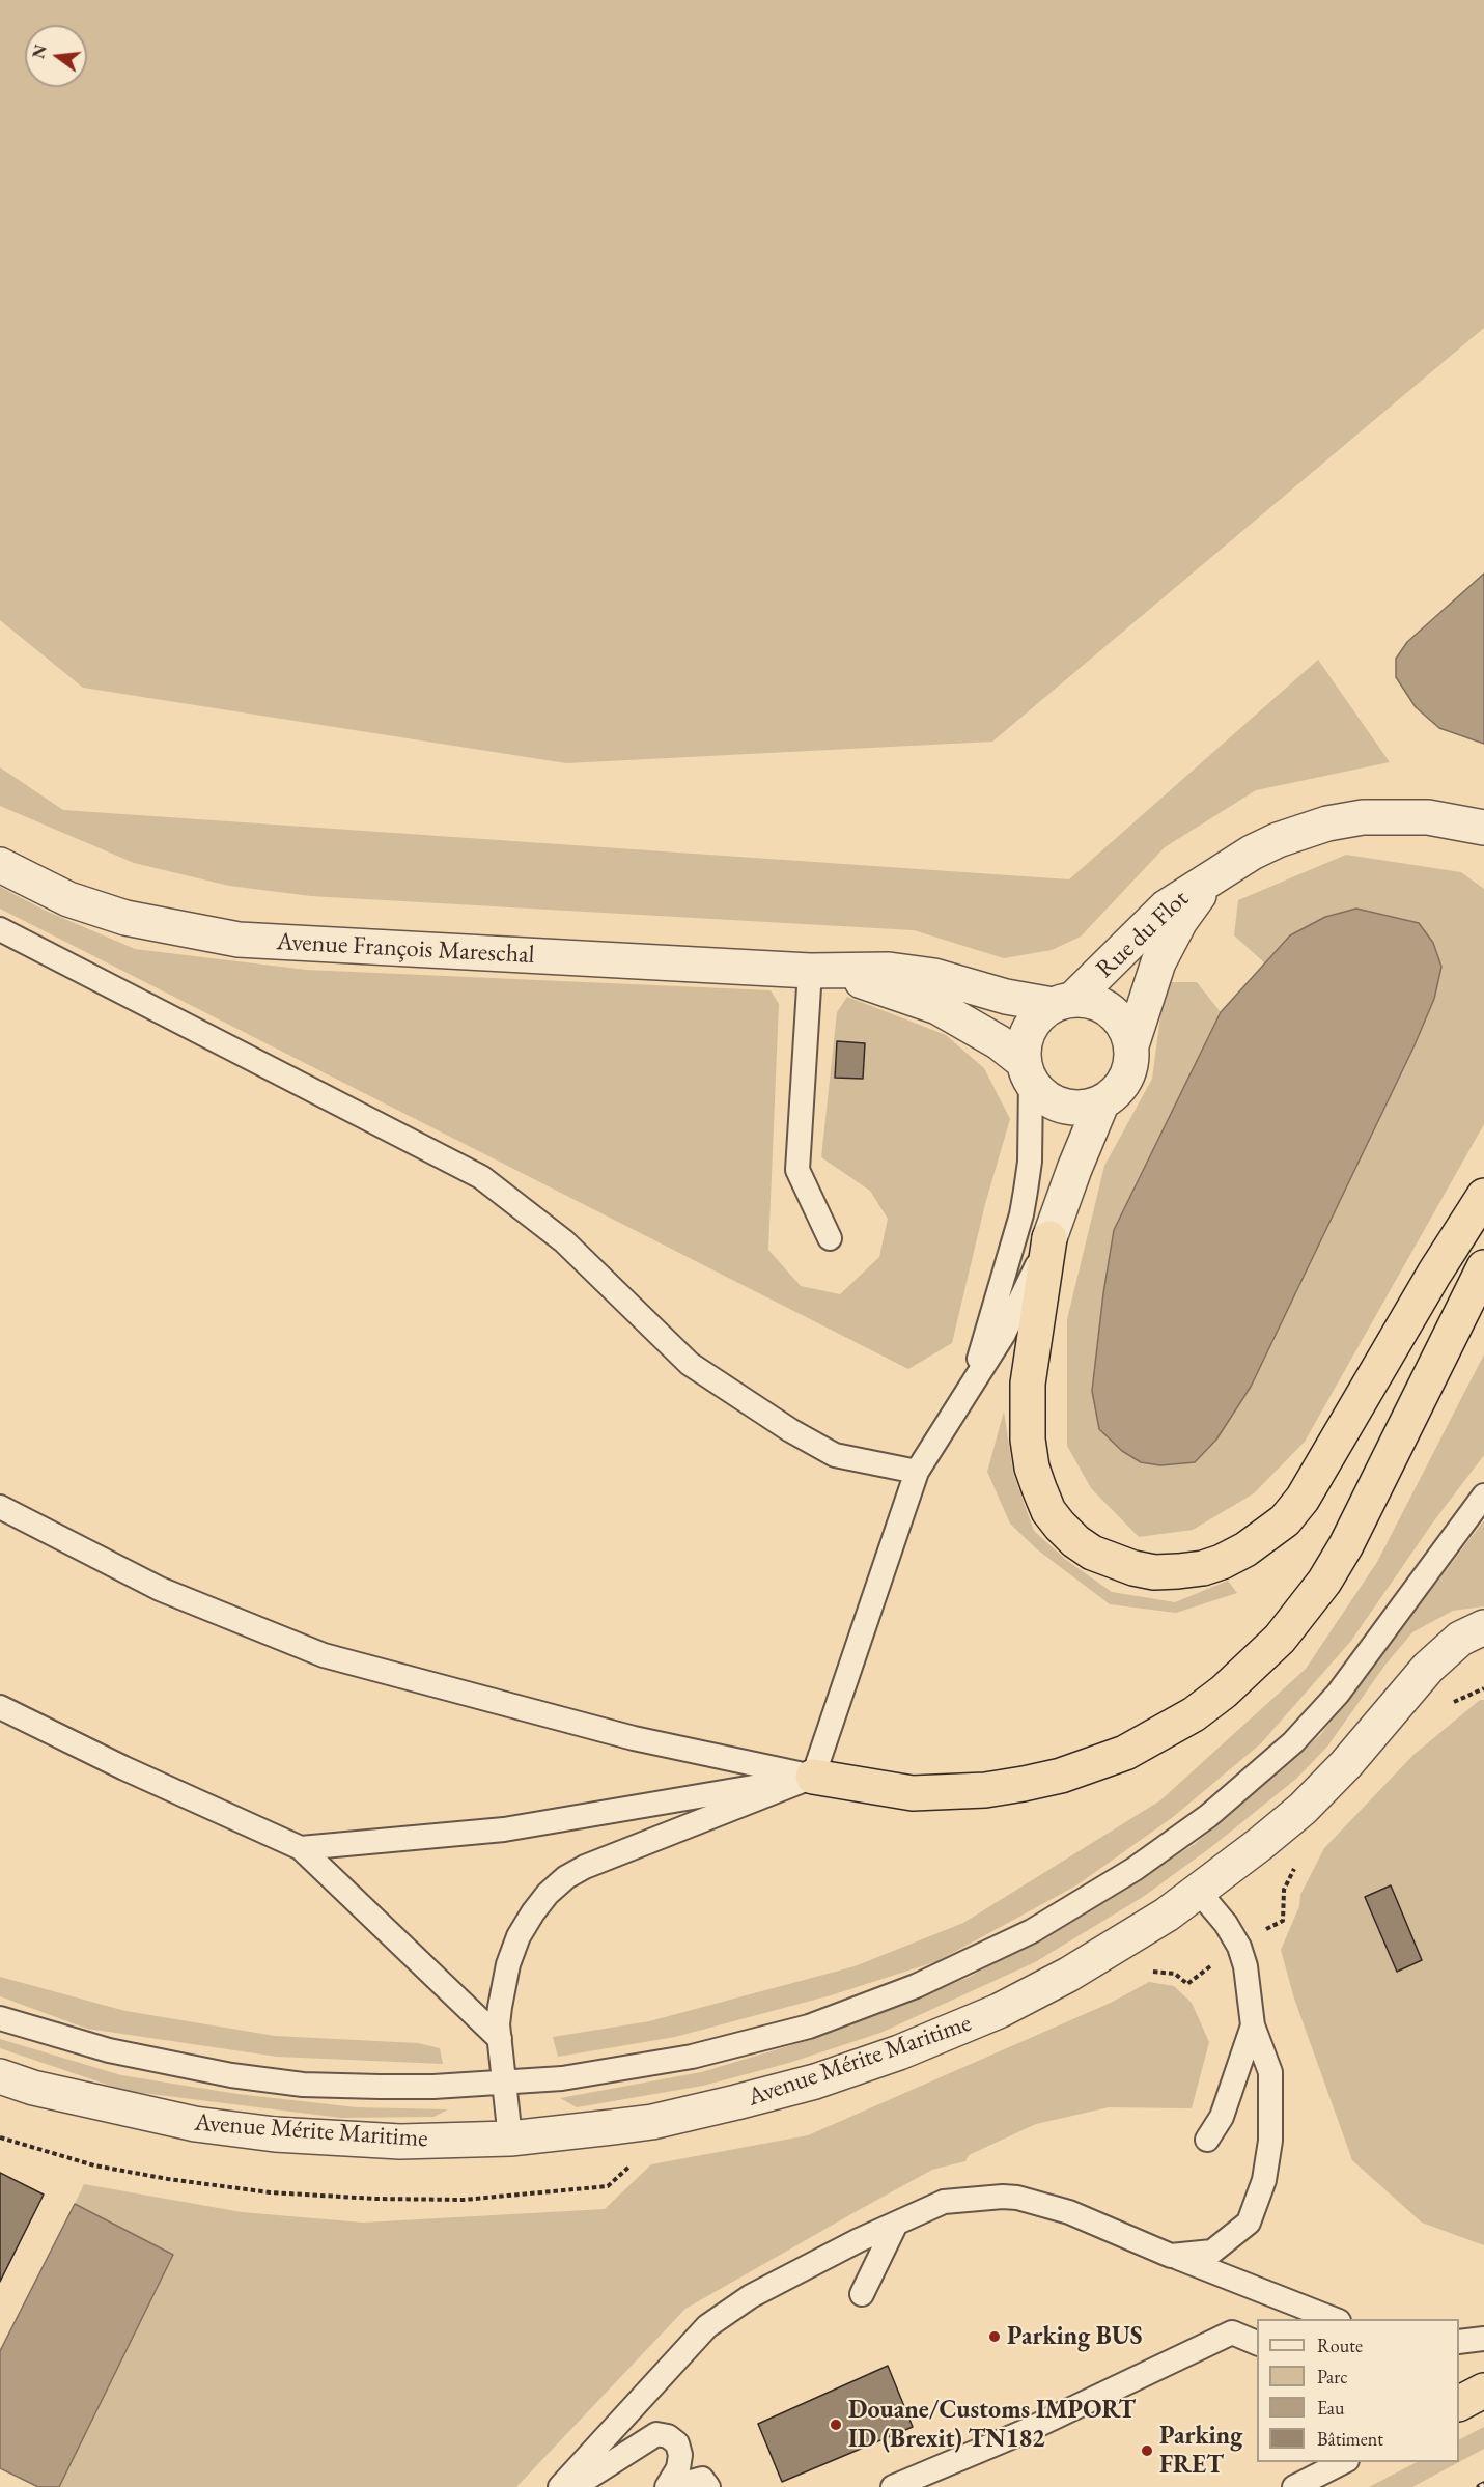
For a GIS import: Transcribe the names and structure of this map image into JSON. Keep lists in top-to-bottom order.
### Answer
{
  "streets": {
    "street": ["Rue du Flot", "Avenue François Mareschal", "Avenue Mérite Maritime"]
  },
  "crossings": [
    ["Rue du Flot", "Avenue François Mareschal"]
  ],
  "places": ["Parking BUS", "Douane/Customs IMPORT ID (Brexit) TN182", "Parking FRET"],
  "legend": [
    "Route",
    "Parc",
    "Eau",
    "Bâtiment"
  ],
  "north": "left"
}
